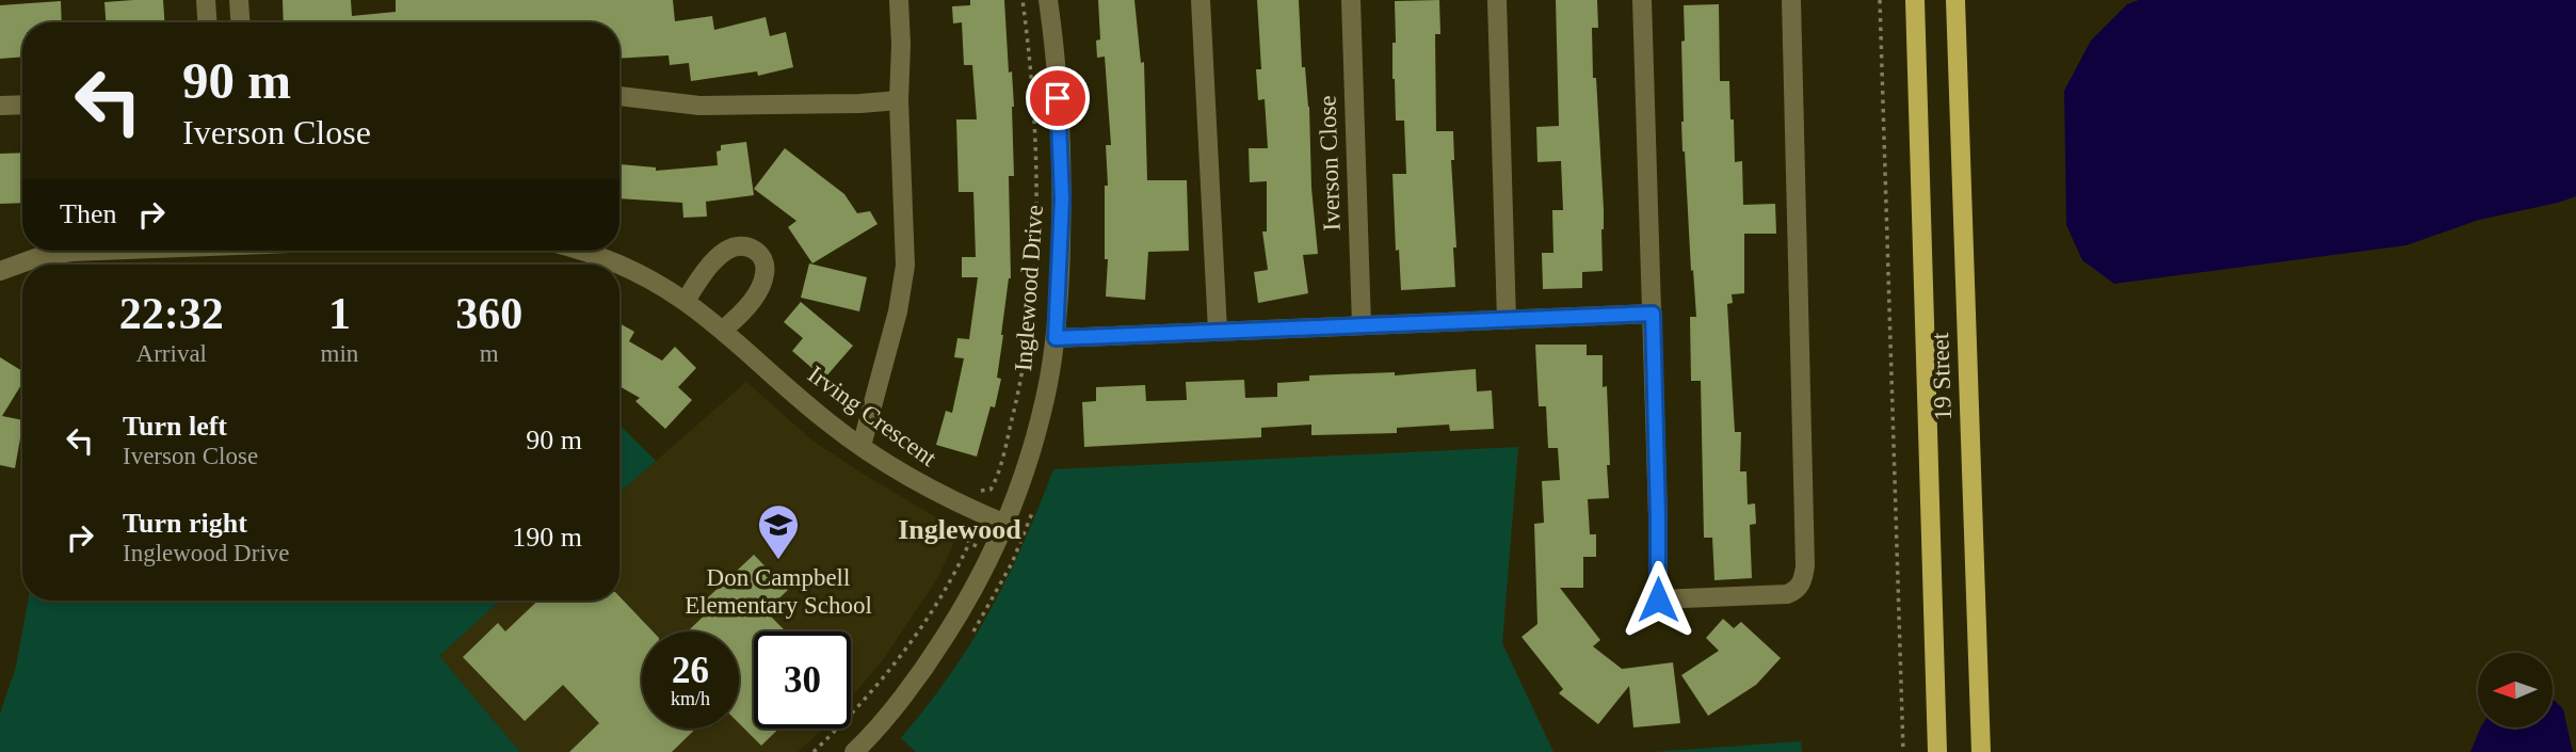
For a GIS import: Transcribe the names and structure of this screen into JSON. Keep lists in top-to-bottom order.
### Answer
{
  "streets": {
    "main road": ["19 Street"],
    "street": ["Iverson Close", "Inglewood Drive", "Irving Crescent"]
  },
  "crossings": [
    ["Inglewood Drive", "Irving Crescent"]
  ],
  "districts": ["Inglewood"],
  "places": {
    "school or university": ["Don Campbell Elementary School"]
  },
  "north": "left",
  "page": {
    "turn": ["90 m", "Iverson Close"],
    "then": "Then",
    "eta": [
      "22:32",
      "Arrival",
      "1",
      "min",
      "360",
      "m"
    ],
    "list": [
      {
        "name": "Turn left",
        "note": "Iverson Close",
        "value": "90 m"
      },
      {
        "name": "Turn right",
        "note": "Inglewood Drive",
        "value": "190 m"
      }
    ],
    "speed": "26 km/h",
    "limit": "30"
  }
}
